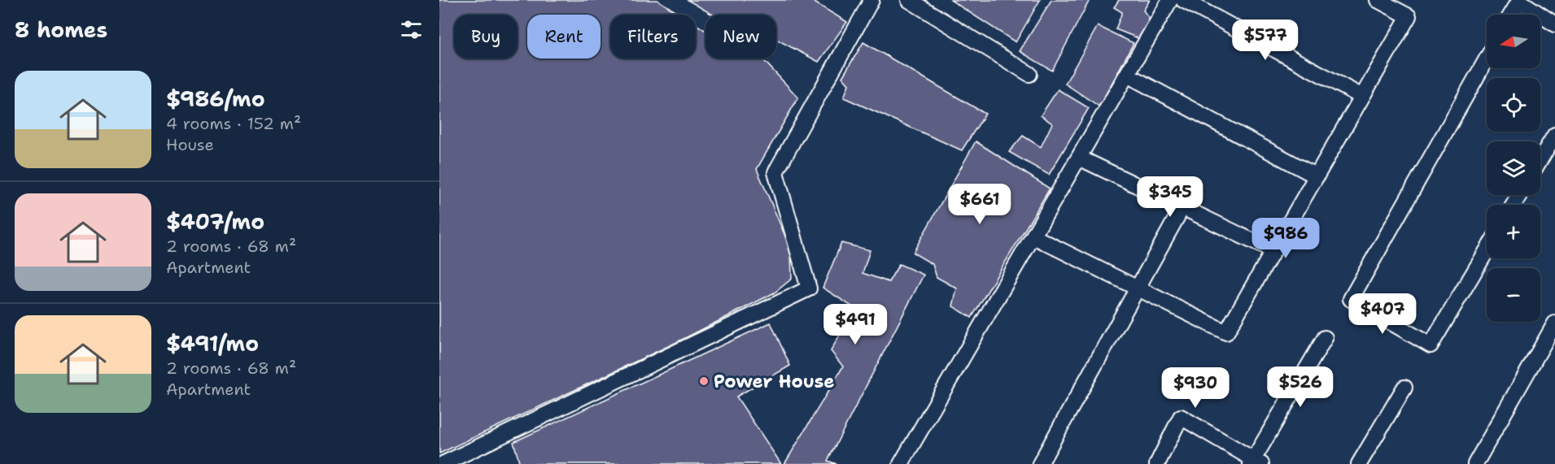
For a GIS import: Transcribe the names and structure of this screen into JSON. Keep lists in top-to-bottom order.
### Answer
{
  "places": ["Power House"],
  "north": "left",
  "page": {
    "heading": "8 homes",
    "map_buttons": ["+", "−"],
    "chip": [
      "Buy",
      "Rent",
      "Filters",
      "New"
    ],
    "price": [
      "$577",
      "$345",
      "$661",
      "$986",
      "$407",
      "$491",
      "$526",
      "$930"
    ],
    "list": [
      {
        "name": "$986/mo",
        "note": "4 rooms · 152 m² · House"
      },
      {
        "name": "$407/mo",
        "note": "2 rooms · 68 m² · Apartment"
      },
      {
        "name": "$491/mo",
        "note": "2 rooms · 68 m² · Apartment"
      }
    ]
  }
}
